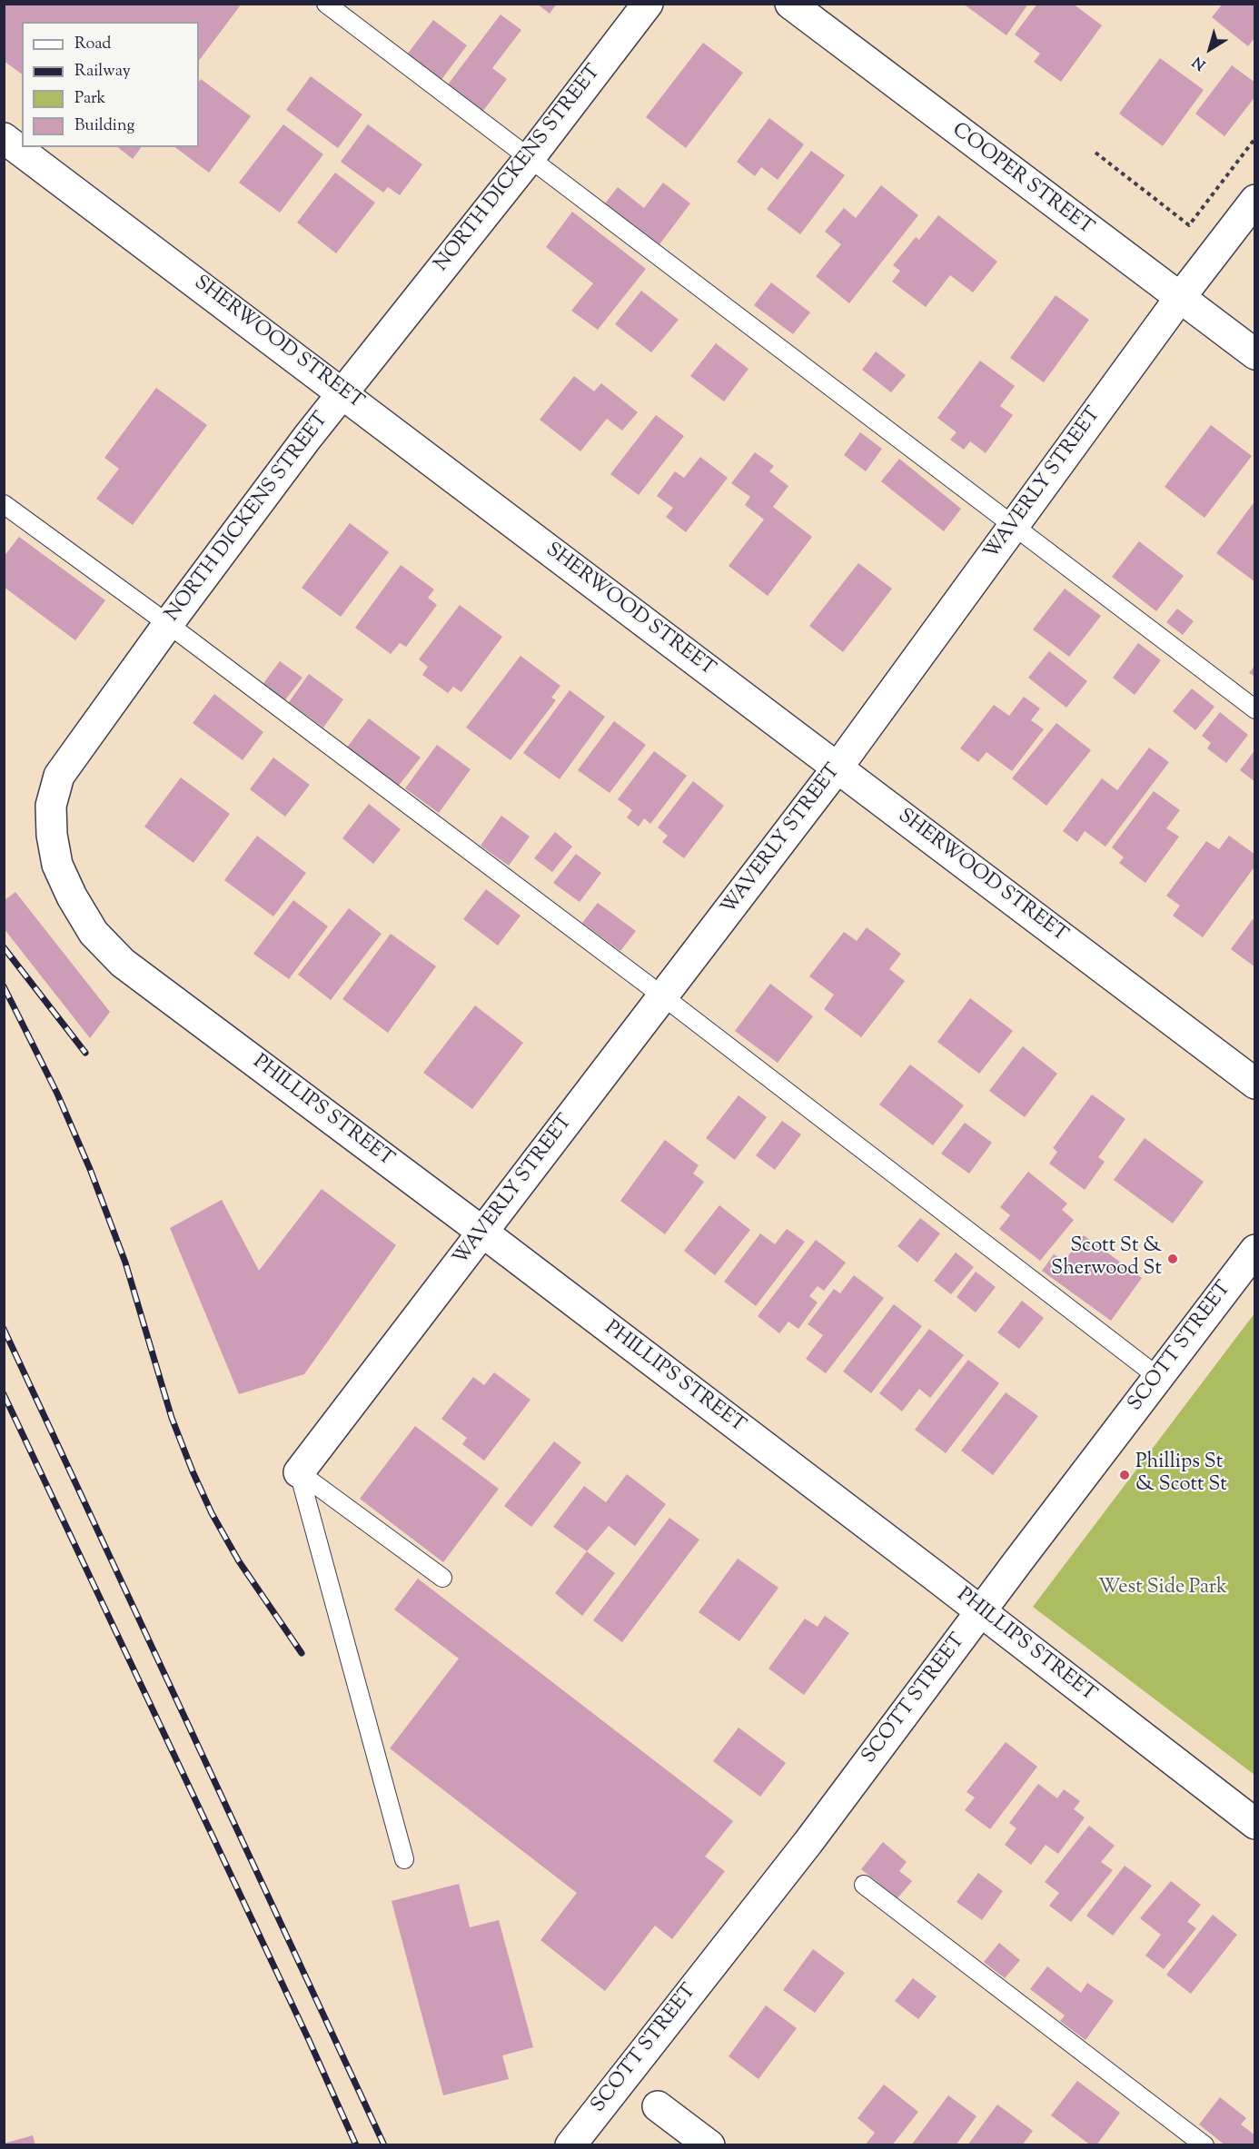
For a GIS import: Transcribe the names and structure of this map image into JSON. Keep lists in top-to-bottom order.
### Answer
{
  "streets": {
    "street": [
      "NORTH DICKENS STREET",
      "COOPER STREET",
      "SHERWOOD STREET",
      "WAVERLY STREET",
      "PHILLIPS STREET",
      "SCOTT STREET"
    ]
  },
  "crossings": [
    ["NORTH DICKENS STREET", "SHERWOOD STREET"],
    ["NORTH DICKENS STREET", "PHILLIPS STREET"],
    ["COOPER STREET", "WAVERLY STREET"],
    ["SHERWOOD STREET", "WAVERLY STREET"],
    ["WAVERLY STREET", "PHILLIPS STREET"],
    ["PHILLIPS STREET", "SCOTT STREET"]
  ],
  "parks": ["West Side Park"],
  "places": ["Scott St & Sherwood St", "Phillips St & Scott St"],
  "legend": [
    "Road",
    "Railway",
    "Park",
    "Building"
  ],
  "north": "bottom left"
}
